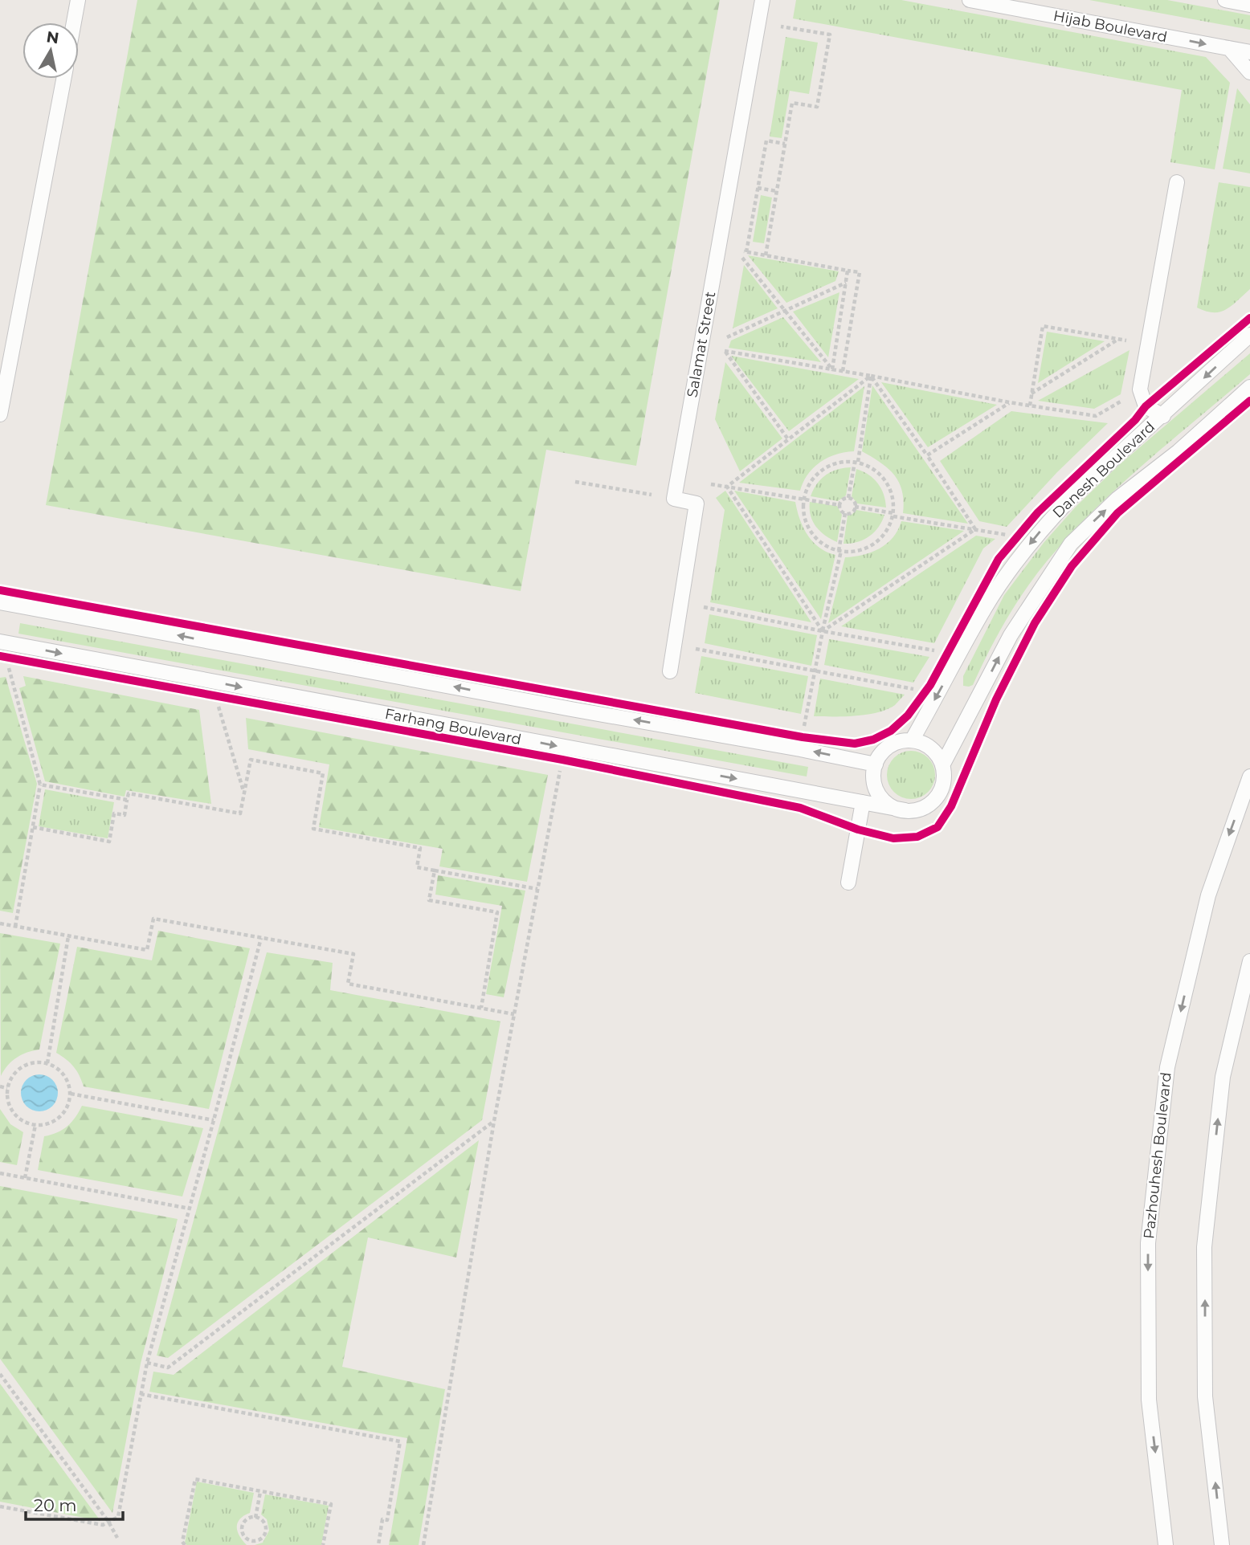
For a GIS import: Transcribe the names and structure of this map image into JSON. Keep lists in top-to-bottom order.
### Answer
{
  "streets": {
    "lane": [
      "Hijab Boulevard",
      "Salamat Street",
      "Danesh Boulevard",
      "Farhang Boulevard",
      "Pazhouhesh Boulevard"
    ]
  },
  "crossings": [
    ["Danesh Boulevard", "Farhang Boulevard"]
  ],
  "one_way": ["Hijab Boulevard"],
  "scale_bar": "20 m",
  "north": "top"
}
